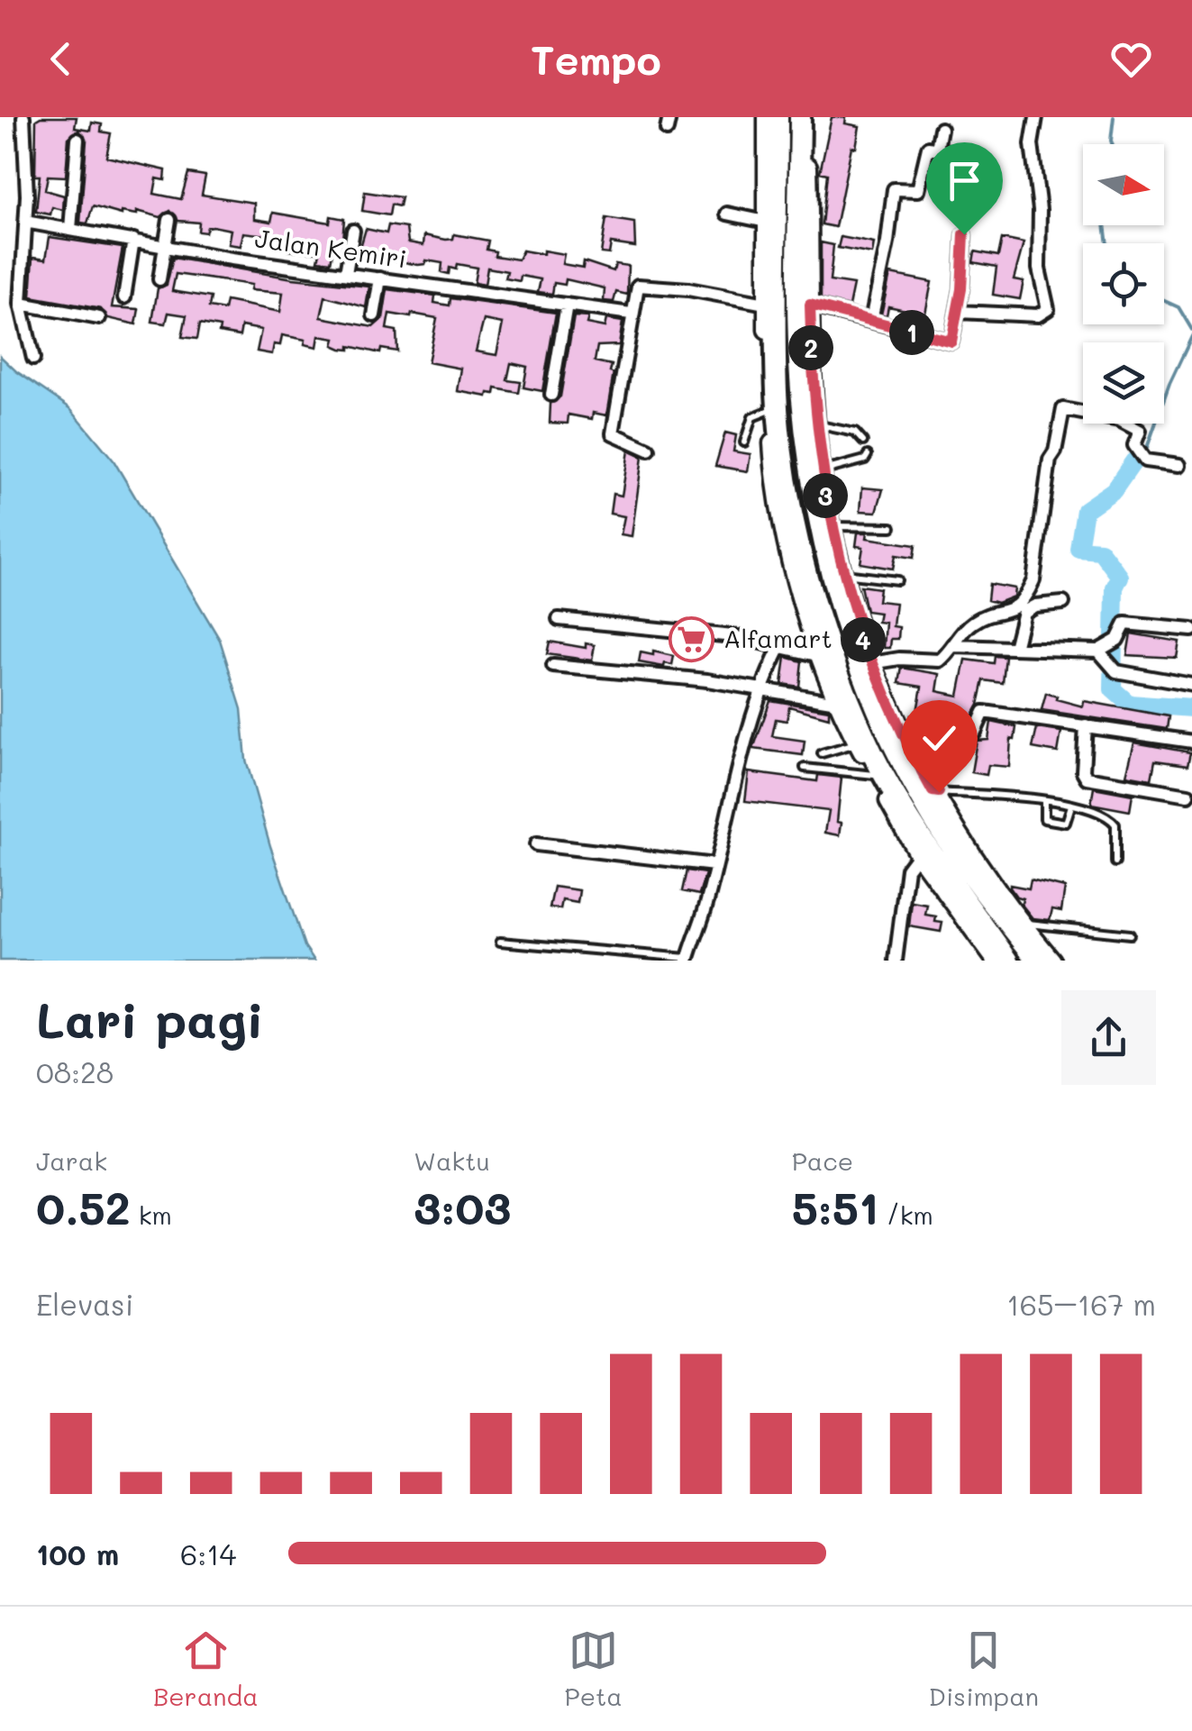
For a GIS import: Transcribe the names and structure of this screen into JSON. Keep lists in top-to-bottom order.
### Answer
{
  "streets": {
    "street": ["Jalan Kemiri"]
  },
  "places": {
    "supermarket": ["Alfamart"]
  },
  "north": "right",
  "page": {
    "header": "Tempo",
    "pins": [
      "1",
      "2",
      "3",
      "4"
    ],
    "heading": ["Lari pagi", "08:28"],
    "stats": [
      ["Jarak", "0.52 km"],
      ["Waktu", "3:03"],
      ["Pace", "5:51 /km"]
    ],
    "chart": ["Elevasi", "165–167 m"],
    "list": [
      {
        "name": "100 m",
        "note": "6:14"
      }
    ],
    "tabs": ["Beranda", "Peta", "Disimpan"]
  }
}
